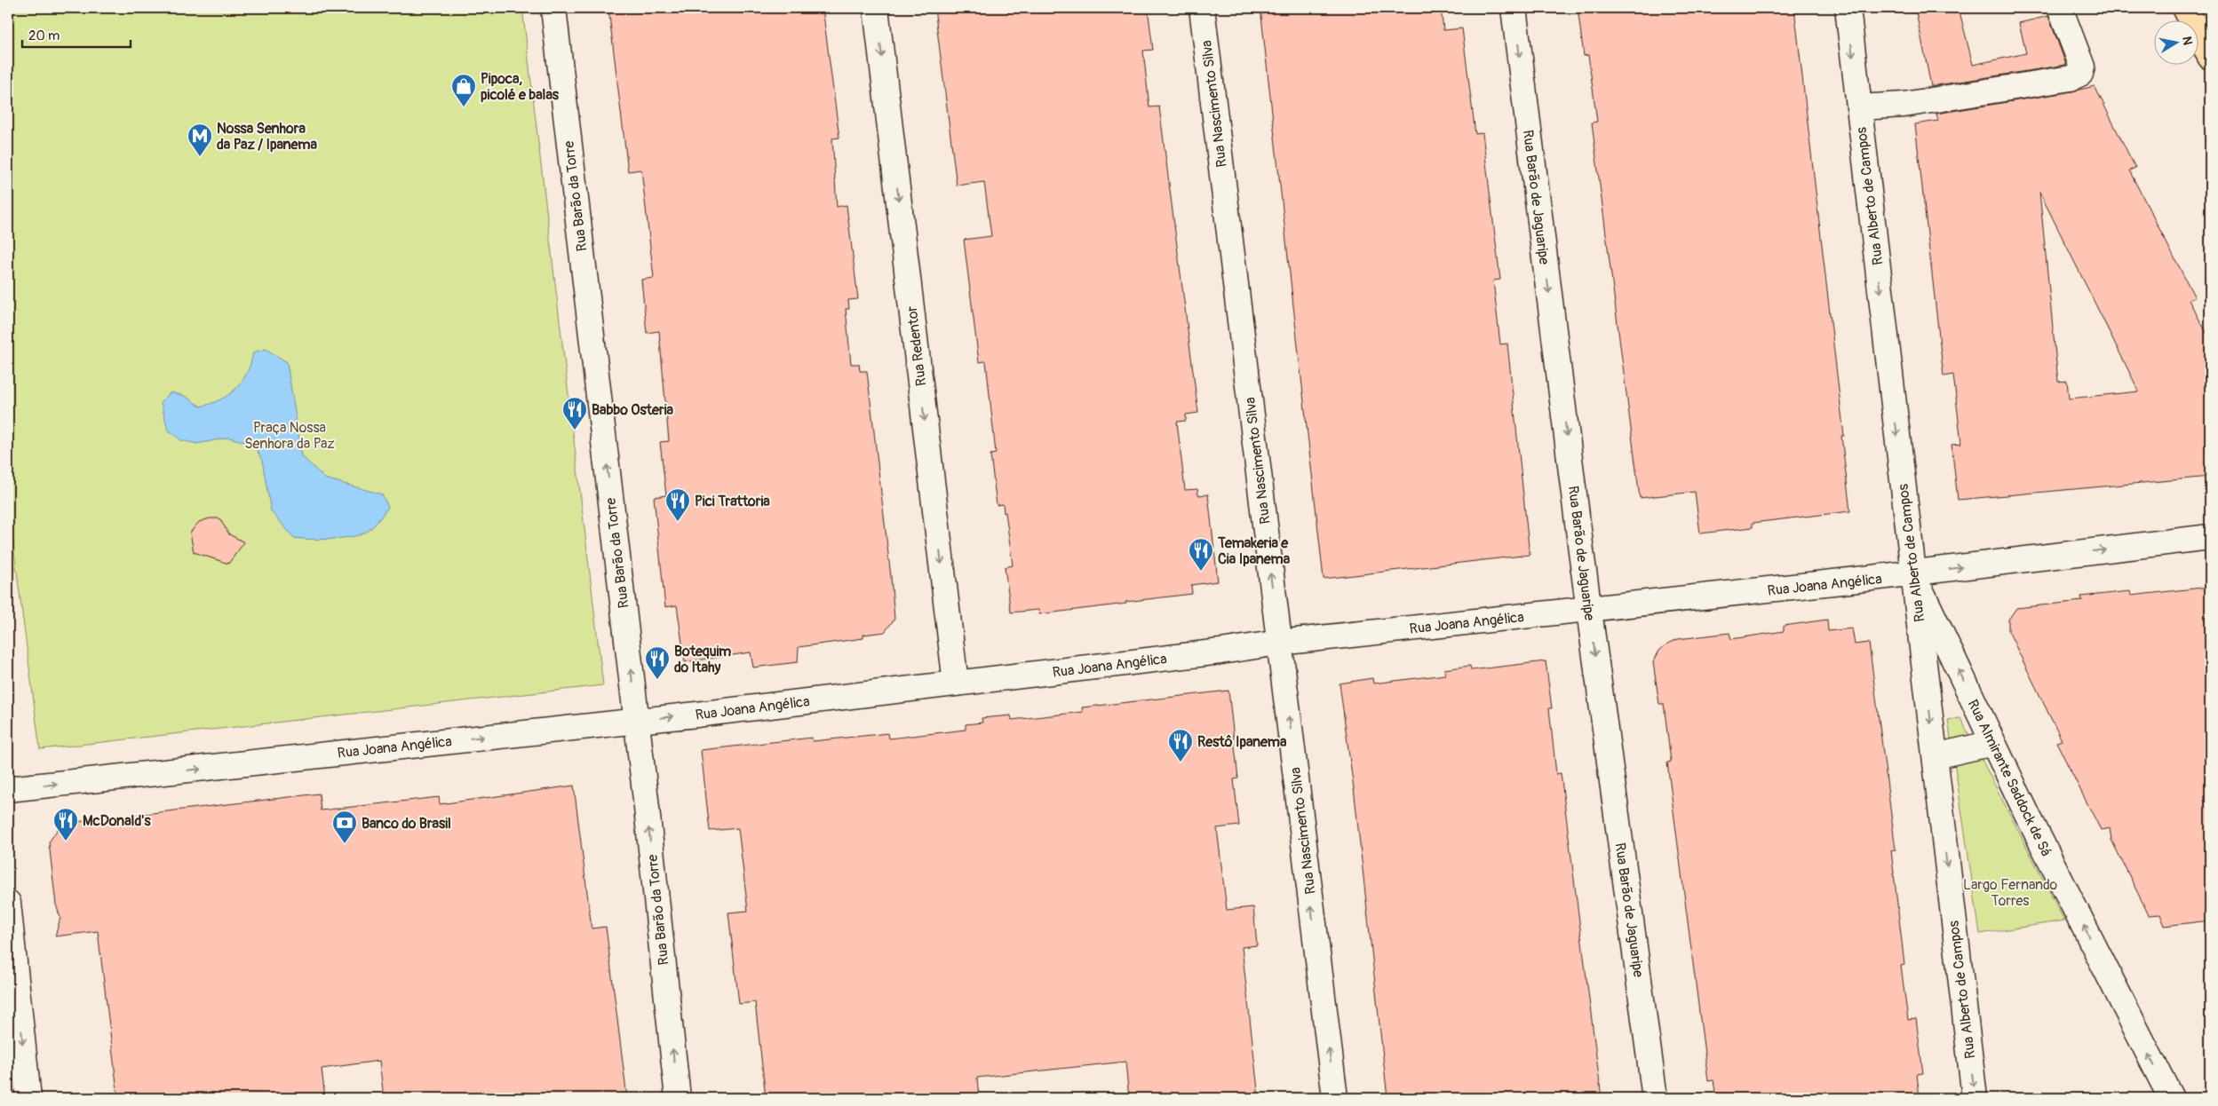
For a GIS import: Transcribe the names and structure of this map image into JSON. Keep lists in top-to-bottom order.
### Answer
{
  "streets": {
    "street": [
      "Rua Nascimento Silva",
      "Rua Barão da Torre",
      "Rua Alberto de Campos",
      "Rua Barão de Jaguaripe",
      "Rua Redentor",
      "Rua Joana Angélica",
      "Rua Almirante Saddock de Sá"
    ]
  },
  "crossings": [
    ["Rua Nascimento Silva", "Rua Joana Angélica"],
    ["Rua Barão da Torre", "Rua Joana Angélica"],
    ["Rua Alberto de Campos", "Rua Joana Angélica"],
    ["Rua Alberto de Campos", "Rua Almirante Saddock de Sá"],
    ["Rua Barão de Jaguaripe", "Rua Joana Angélica"],
    ["Rua Redentor", "Rua Joana Angélica"],
    ["Rua Joana Angélica", "Rua Almirante Saddock de Sá"]
  ],
  "one_way": [
    "Rua Nascimento Silva",
    "Rua Barão da Torre",
    "Rua Alberto de Campos",
    "Rua Barão de Jaguaripe",
    "Rua Redentor",
    "Rua Joana Angélica",
    "Rua Almirante Saddock de Sá"
  ],
  "parks": ["Praça Nossa Senhora da Paz", "Largo Fernando Torres"],
  "places": {
    "shop": ["Pipoca, picolé e balas"],
    "metro station": ["Nossa Senhora da Paz / Ipanema"],
    "restaurant": [
      "Babbo Osteria",
      "Pici Trattoria",
      "Temakeria e Cia Ipanema",
      "Botequim do Itahy",
      "Restô Ipanema",
      "McDonald's"
    ],
    "bank": ["Banco do Brasil"]
  },
  "scale_bar": "20 m",
  "north": "right"
}
